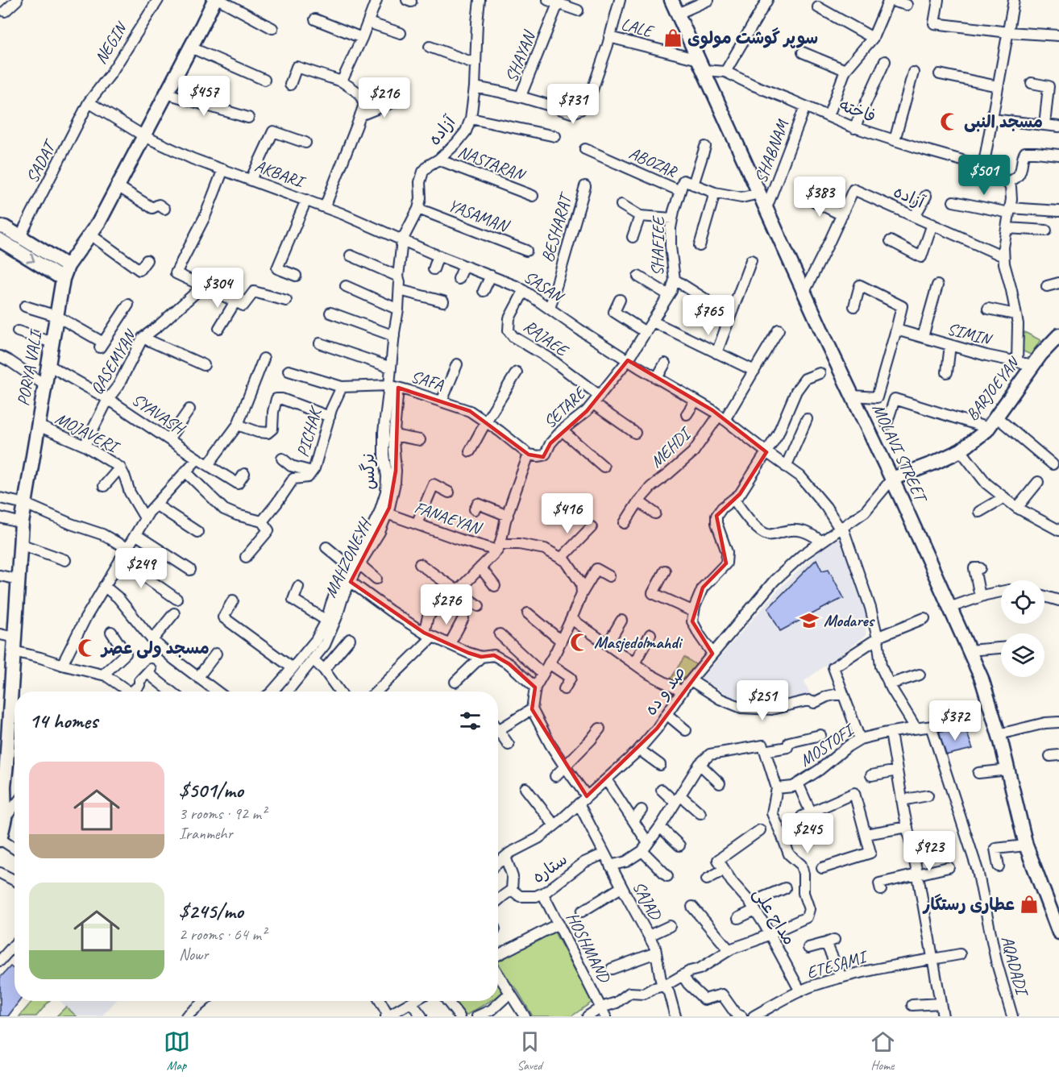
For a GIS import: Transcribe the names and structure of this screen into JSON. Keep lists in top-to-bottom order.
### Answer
{
  "streets": {
    "main road": ["PORYA VALI", "BARJOEYAN", "MOLAVI STREET"],
    "street": [
      "LALE",
      "NEGIN",
      "SHAYAN",
      "فاخته",
      "آزاده",
      "SHABNAM",
      "ABOZAR",
      "SADAT",
      "NASTARAN",
      "AKBARI",
      "YASAMAN",
      "BESHARAT",
      "SHAFIEE",
      "SASAN",
      "SIMIN",
      "RAJAEE",
      "QASEMYAN",
      "SAFA",
      "SETARE",
      "SYAVASH",
      "MOJAVERI",
      "PICHAK",
      "MEHDI",
      "نرگس",
      "FANAEYAN",
      "MAHZONEYH",
      "صد و ده",
      "MOSTOFI",
      "ستاره",
      "SAJAD",
      "مداح علی",
      "HOSHMAND",
      "ETESAMI",
      "AQADADI"
    ]
  },
  "crossings": [
    ["LALE", "SHAYAN"],
    ["LALE", "فاخته"],
    ["LALE", "آزاده"],
    ["LALE", "MOLAVI STREET"],
    ["NEGIN", "SADAT"],
    ["NEGIN", "AKBARI"],
    ["فاخته", "SHABNAM"],
    ["فاخته", "MOLAVI STREET"],
    ["آزاده", "NASTARAN"],
    ["آزاده", "AKBARI"],
    ["آزاده", "YASAMAN"],
    ["آزاده", "SASAN"],
    ["آزاده", "MOLAVI STREET"],
    ["آزاده", "نرگس"],
    ["SHABNAM", "MOLAVI STREET"],
    ["ABOZAR", "SHAFIEE"],
    ["SADAT", "AKBARI"],
    ["AKBARI", "SASAN"],
    ["AKBARI", "PORYA VALI"],
    ["AKBARI", "نرگس"],
    ["BESHARAT", "SASAN"],
    ["SHAFIEE", "SASAN"],
    ["SHAFIEE", "SETARE"],
    ["SASAN", "RAJAEE"],
    ["SASAN", "SETARE"],
    ["SASAN", "MEHDI"],
    ["SASAN", "نرگس"],
    ["SASAN", "صد و ده"],
    ["SASAN", "MOSTOFI"],
    ["SIMIN", "BARJOEYAN"],
    ["RAJAEE", "SETARE"],
    ["QASEMYAN", "SYAVASH"],
    ["QASEMYAN", "MOJAVERI"],
    ["PORYA VALI", "SYAVASH"],
    ["PORYA VALI", "MOJAVERI"],
    ["SAFA", "SETARE"],
    ["SAFA", "PICHAK"],
    ["SAFA", "نرگس"],
    ["SAFA", "MAHZONEYH"],
    ["BARJOEYAN", "MOLAVI STREET"],
    ["BARJOEYAN", "صد و ده"],
    ["MOLAVI STREET", "صد و ده"],
    ["نرگس", "MAHZONEYH"],
    ["FANAEYAN", "MAHZONEYH"],
    ["صد و ده", "SAJAD"],
    ["MOSTOFI", "AQADADI"],
    ["ستاره", "SAJAD"],
    ["ستاره", "HOSHMAND"],
    ["مداح علی", "ETESAMI"]
  ],
  "places": {
    "shop": ["سوپر گوشت مولوی", "عطاری رستگار"],
    "mosque": ["مسجد النبی", "Masjedolmahdi", "مسجد ولی عصر"],
    "school or university": ["Modares"]
  },
  "page": {
    "price": [
      "$457",
      "$216",
      "$731",
      "$501",
      "$383",
      "$304",
      "$765",
      "$416",
      "$249",
      "$276",
      "$251",
      "$372",
      "$245",
      "$923"
    ],
    "heading": "14 homes",
    "list": [
      {
        "name": "$501/mo",
        "note": "3 rooms · 92 m² · Iranmehr"
      },
      {
        "name": "$245/mo",
        "note": "2 rooms · 64 m² · Nowr"
      }
    ],
    "tabs": ["Map", "Saved", "Home"]
  }
}
